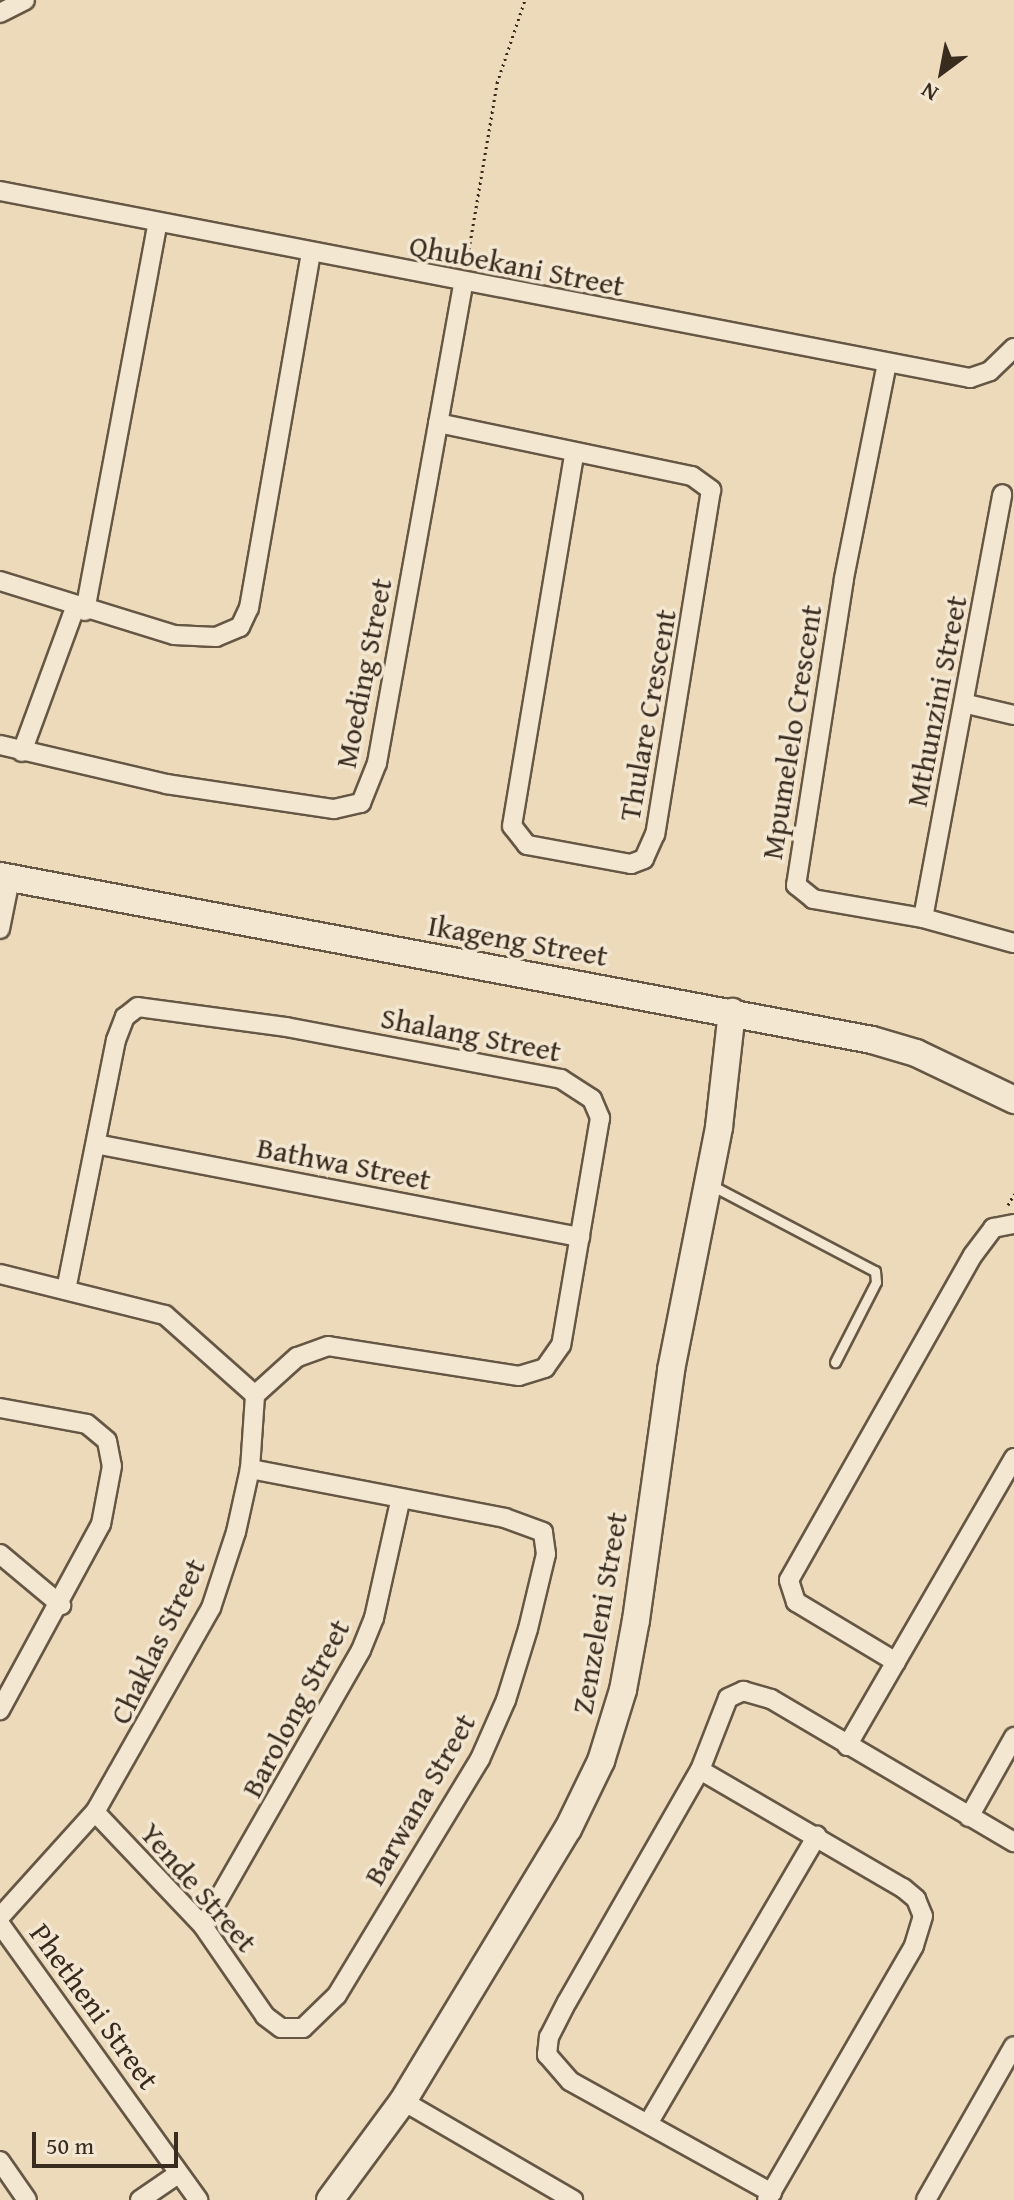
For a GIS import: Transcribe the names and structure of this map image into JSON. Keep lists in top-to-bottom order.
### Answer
{
  "streets": {
    "street": [
      "Qhubekani Street",
      "Moeding Street",
      "Mthunzini Street",
      "Thulare Crescent",
      "Mpumelelo Crescent",
      "Ikageng Street",
      "Shalang Street",
      "Bathwa Street",
      "Zenzeleni Street",
      "Chaklas Street",
      "Barolong Street",
      "Barwana Street",
      "Yende Street",
      "Phetheni Street"
    ]
  },
  "crossings": [
    ["Qhubekani Street", "Moeding Street"],
    ["Qhubekani Street", "Mpumelelo Crescent"],
    ["Moeding Street", "Thulare Crescent"],
    ["Mthunzini Street", "Mpumelelo Crescent"],
    ["Ikageng Street", "Zenzeleni Street"],
    ["Shalang Street", "Bathwa Street"],
    ["Shalang Street", "Chaklas Street"],
    ["Chaklas Street", "Barwana Street"],
    ["Chaklas Street", "Yende Street"],
    ["Barolong Street", "Barwana Street"],
    ["Barolong Street", "Yende Street"],
    ["Barwana Street", "Yende Street"]
  ],
  "scale_bar": "50 m",
  "north": "bottom left"
}
